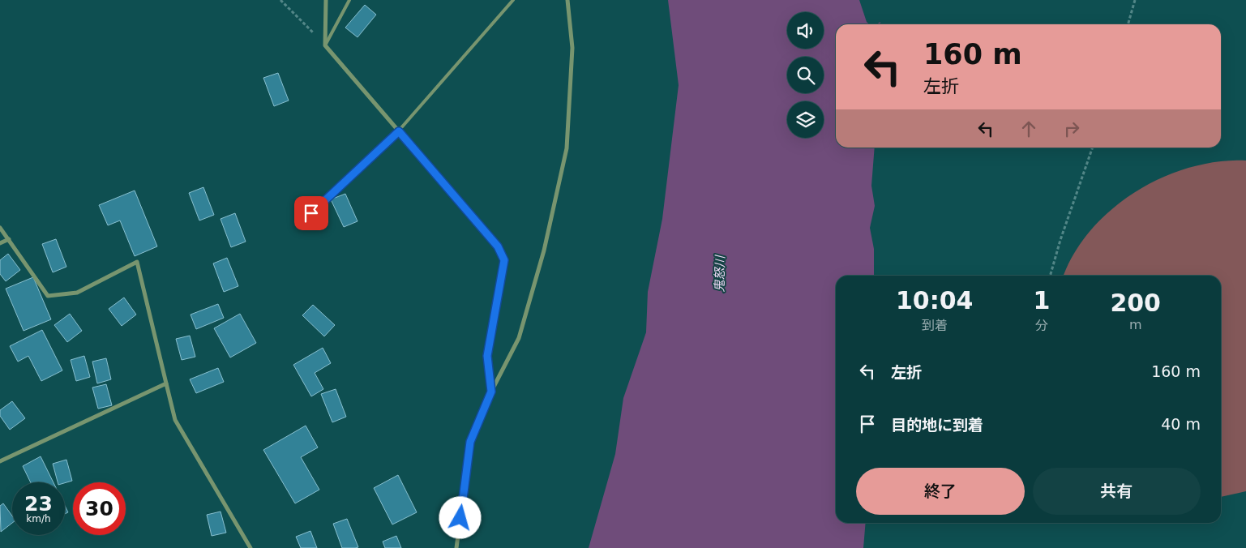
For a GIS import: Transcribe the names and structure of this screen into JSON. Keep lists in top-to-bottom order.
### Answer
{
  "water": ["鬼怒川"],
  "page": {
    "turn": ["160 m", "左折"],
    "eta": [
      "10:04",
      "到着",
      "1",
      "分",
      "200",
      "m"
    ],
    "list": [
      {
        "name": "左折",
        "value": "160 m"
      },
      {
        "name": "目的地に到着",
        "value": "40 m"
      }
    ],
    "buttons": ["終了", "共有"],
    "speed": "23 km/h",
    "limit": "30"
  }
}
